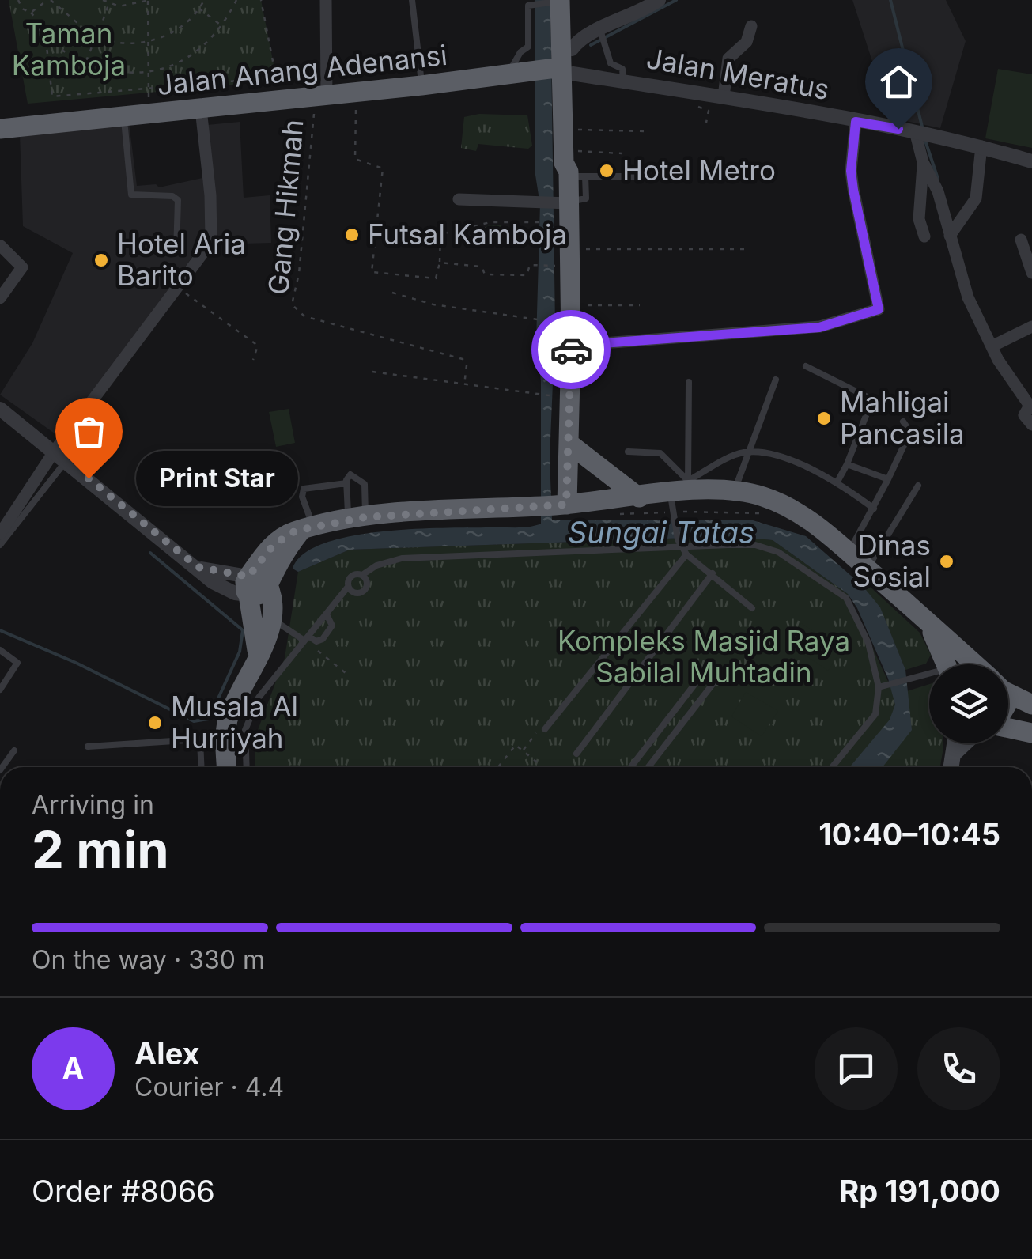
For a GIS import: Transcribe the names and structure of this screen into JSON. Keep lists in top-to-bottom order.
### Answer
{
  "streets": {
    "highway": ["Jalan Anang Adenansi"],
    "street": ["Jalan Meratus"],
    "path": ["Gang Hikmah"]
  },
  "crossings": [
    ["Jalan Anang Adenansi", "Jalan Meratus"],
    ["Jalan Anang Adenansi", "Gang Hikmah"]
  ],
  "water": ["Sungai Tatas"],
  "parks": ["Taman Kamboja", "Kompleks Masjid Raya Sabilal Muhtadin"],
  "places": [
    "Hotel Metro",
    "Futsal Kamboja",
    "Hotel Aria Barito",
    "Mahligai Pancasila",
    "Print Star",
    "Dinas Sosial",
    "Musala Al Hurriyah"
  ],
  "page": {
    "bubble": "Print Star",
    "heading": ["2 min", "Arriving in", "10:40–10:45"],
    "panel": [
      "Alex",
      "Courier · 4.4",
      "Order #8066",
      "Rp 191,000"
    ],
    "bar": "On the way · 330 m",
    "round": "A"
  }
}
